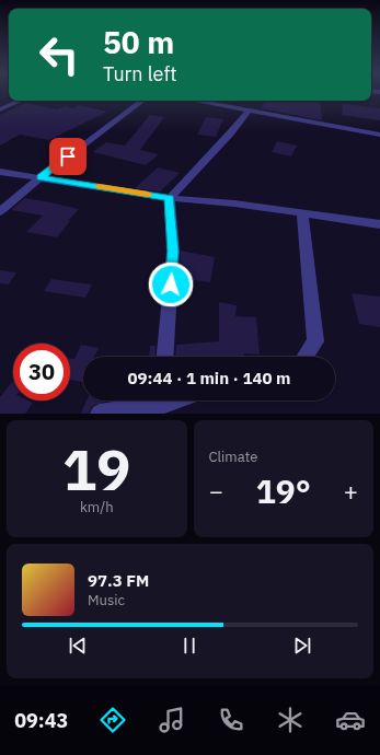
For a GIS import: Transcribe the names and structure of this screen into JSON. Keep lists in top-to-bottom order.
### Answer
{
  "page": {
    "turn": ["50 m", "Turn left"],
    "limit": "30",
    "trip": "09:44 · 1 min · 140 m",
    "tile": [
      ["19", "km/h"],
      "Climate"
    ],
    "heat": ["−", "19°", "+"],
    "song": ["97.3 FM", "Music"],
    "tabs": "09:43"
  }
}
